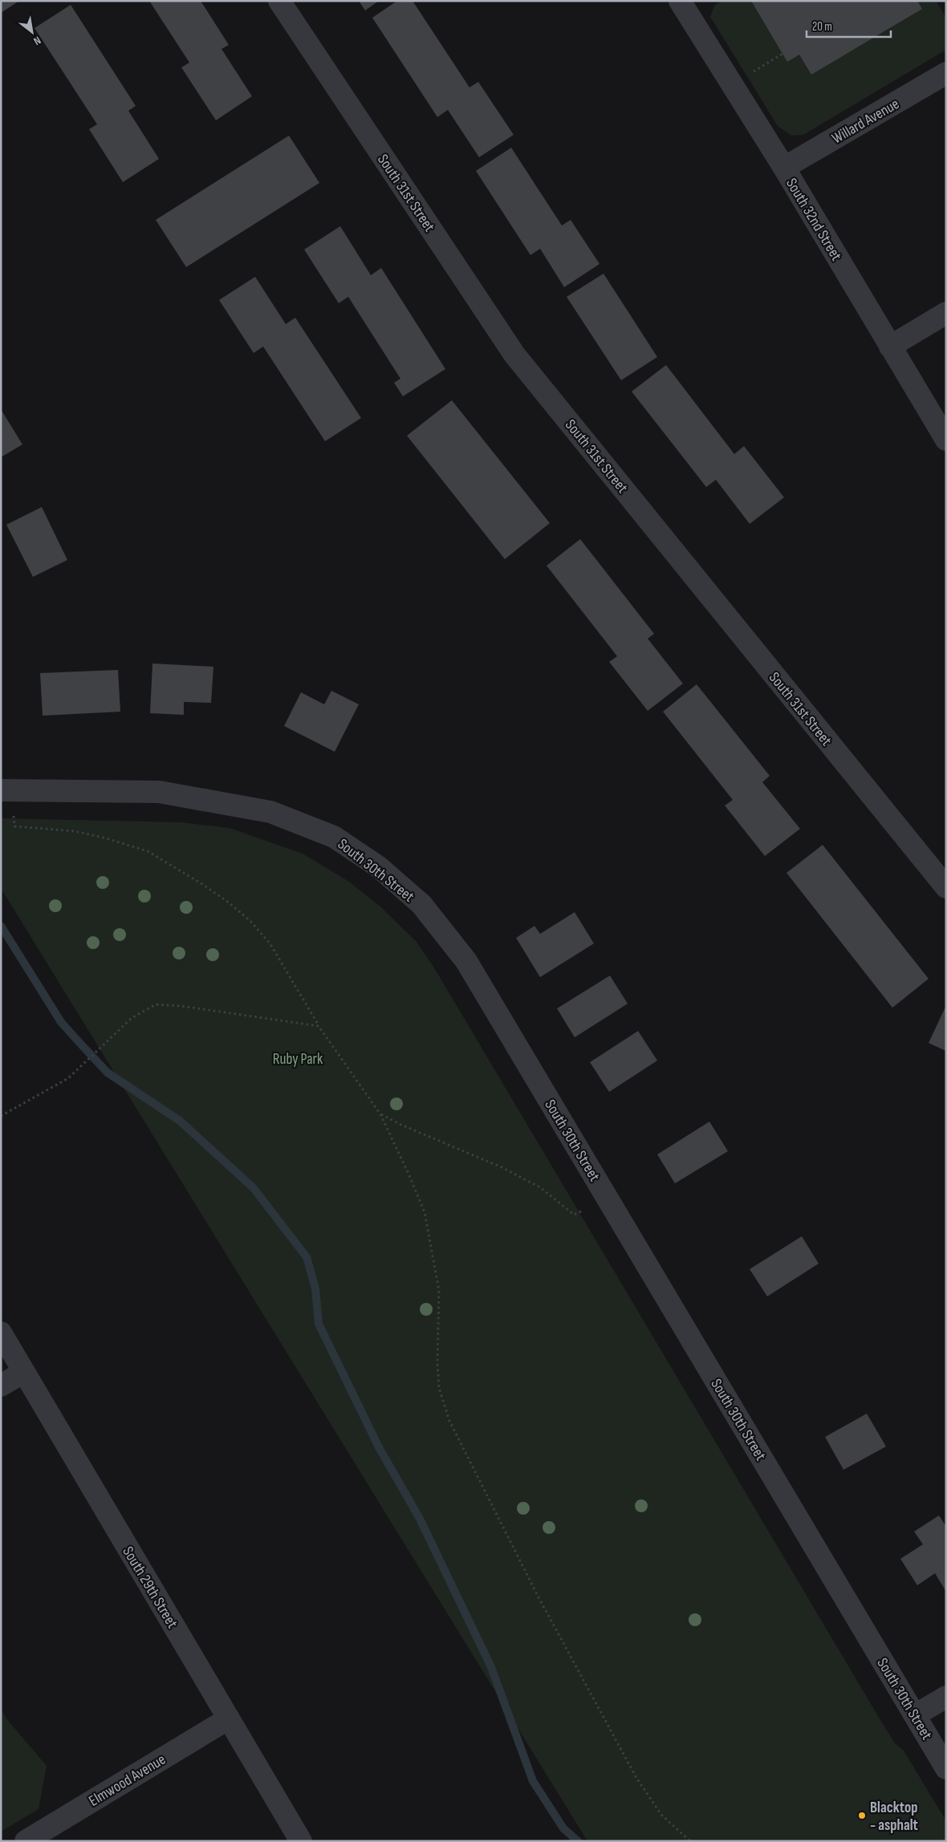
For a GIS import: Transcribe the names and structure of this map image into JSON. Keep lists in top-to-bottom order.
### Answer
{
  "streets": {
    "street": [
      "Willard Avenue",
      "South 31st Street",
      "South 32nd Street",
      "South 30th Street",
      "South 29th Street",
      "Elmwood Avenue"
    ]
  },
  "crossings": [
    ["Willard Avenue", "South 32nd Street"],
    ["South 29th Street", "Elmwood Avenue"]
  ],
  "parks": ["Ruby Park"],
  "places": ["Blacktop - asphalt"],
  "scale_bar": "20 m",
  "north": "bottom right"
}
